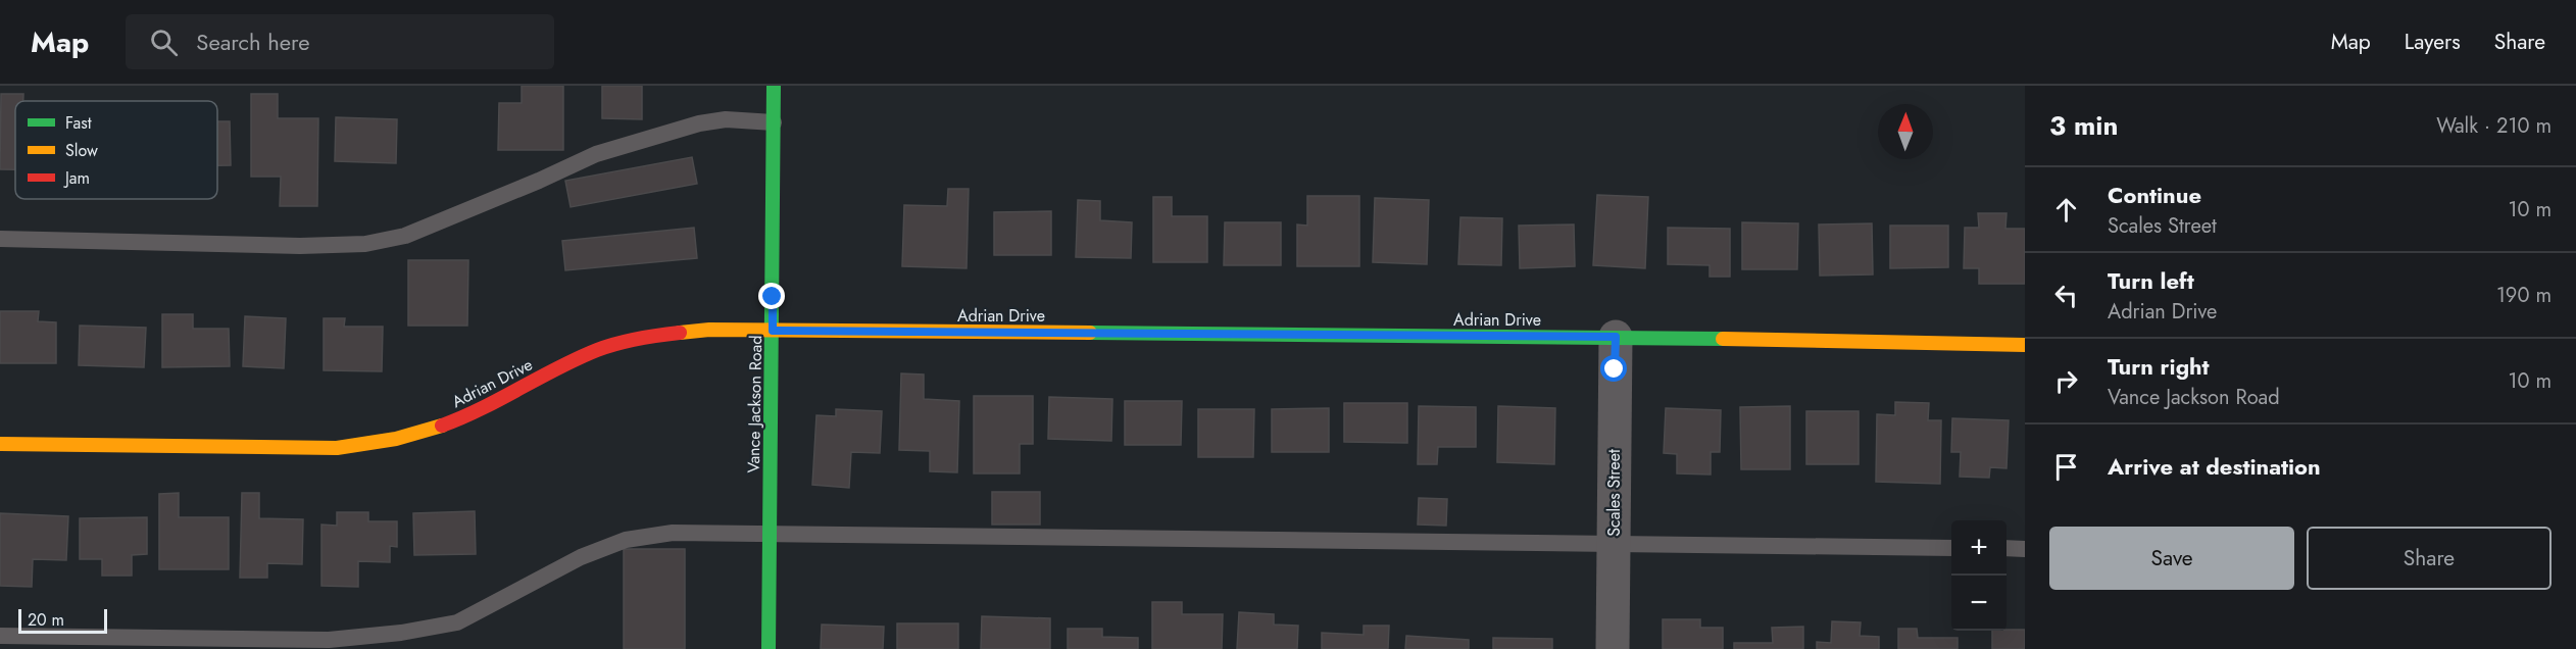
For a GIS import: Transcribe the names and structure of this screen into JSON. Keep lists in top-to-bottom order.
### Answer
{
  "streets": {
    "street": ["Adrian Drive", "Vance Jackson Road", "Scales Street"]
  },
  "crossings": [
    ["Adrian Drive", "Vance Jackson Road"],
    ["Adrian Drive", "Scales Street"]
  ],
  "legend": ["Fast", "Slow", "Jam"],
  "scale_bar": "20 m",
  "north": "top",
  "page": {
    "header": "Map",
    "search": "Search here",
    "nav": ["Map", "Layers", "Share"],
    "heading": ["3 min", "Walk · 210 m"],
    "list": [
      ["Continue", "Scales Street", "10 m"],
      ["Turn left", "Adrian Drive", "190 m"],
      ["Turn right", "Vance Jackson Road", "10 m"],
      "Arrive at destination"
    ],
    "buttons": ["Save", "Share"],
    "map_buttons": ["+", "−"],
    "scale": "20 m"
  }
}
